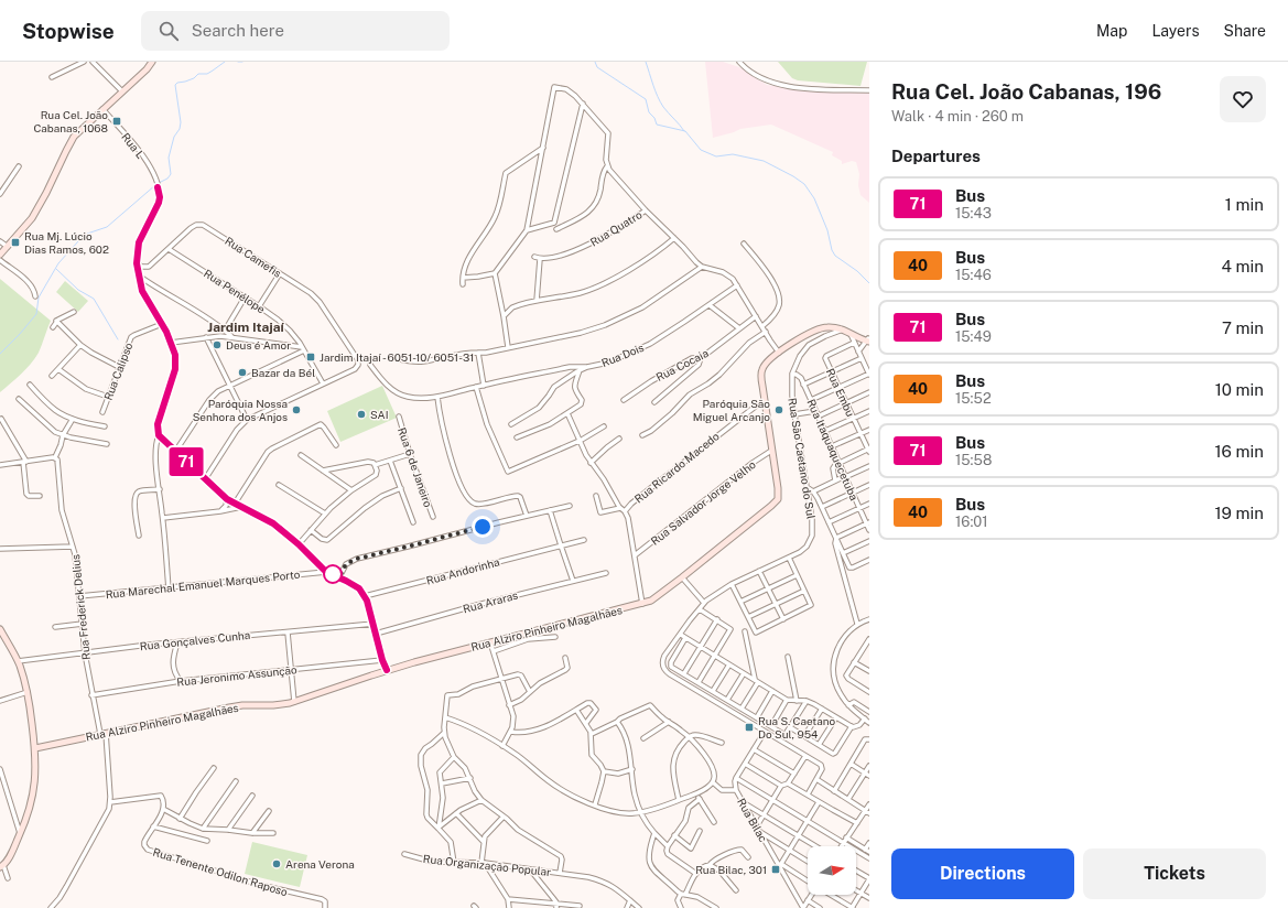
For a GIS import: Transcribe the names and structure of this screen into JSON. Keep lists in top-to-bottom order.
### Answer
{
  "streets": {
    "street": [
      "Rua L",
      "Rua Quatro",
      "Rua Camefis",
      "Rua Penélope",
      "Rua Dois",
      "Rua Cocaia",
      "Rua Calipso",
      "Rua Embu",
      "Rua Itaquaquecetuba",
      "Rua São Caetano do Sul",
      "Rua 6 de Janeiro",
      "Rua Ricardo Macedo",
      "Rua Salvador Jorge Velho",
      "Rua Andorinha",
      "Rua Marechal Emanuel Marques Porto",
      "Rua Araras",
      "Rua Frederick Delius",
      "Rua Alziro Pinheiro Magalhães",
      "Rua Gonçalves Cunha",
      "Rua Jeronimo Assunção",
      "Rua Bilac",
      "Rua Organização Popular",
      "Rua Tenente Odilon Raposo"
    ]
  },
  "crossings": [
    ["Rua L", "Rua Camefis"],
    ["Rua Camefis", "Rua Penélope"],
    ["Rua Itaquaquecetuba", "Rua São Caetano do Sul"],
    ["Rua São Caetano do Sul", "Rua Alziro Pinheiro Magalhães"],
    ["Rua Ricardo Macedo", "Rua Salvador Jorge Velho"],
    ["Rua Ricardo Macedo", "Rua Alziro Pinheiro Magalhães"],
    ["Rua Salvador Jorge Velho", "Rua Alziro Pinheiro Magalhães"],
    ["Rua Marechal Emanuel Marques Porto", "Rua Frederick Delius"],
    ["Rua Frederick Delius", "Rua Alziro Pinheiro Magalhães"],
    ["Rua Frederick Delius", "Rua Gonçalves Cunha"],
    ["Rua Frederick Delius", "Rua Jeronimo Assunção"]
  ],
  "districts": ["Jardim Itajaí"],
  "places": {
    "transit": [
      "Rua Cel. João Cabanas, 1068",
      "Rua Mj. Lúcio Dias Ramos, 602",
      "Jardim Itajaí - 6051-10/ 6051-31",
      "Rua S. Caetano Do Sul, 954",
      "Rua Bilac, 301"
    ],
    "other": [
      "Deus é Amor",
      "Bazar da Bél",
      "Paróquia Nossa Senhora dos Anjos",
      "Paróquia São Miguel Arcanjo",
      "SAI",
      "Arena Verona"
    ]
  },
  "lines": ["bus line 71"],
  "north": "right",
  "page": {
    "header": "Stopwise",
    "search": "Search here",
    "nav": ["Map", "Layers", "Share"],
    "on_map": "71",
    "heading": [
      ["Rua Cel. João Cabanas, 196", "Walk · 4 min · 260 m"],
      "Departures"
    ],
    "list": [
      {
        "mark": "71",
        "name": "Bus",
        "note": "15:43",
        "value": "1 min"
      },
      {
        "mark": "40",
        "name": "Bus",
        "note": "15:46",
        "value": "4 min"
      },
      {
        "mark": "71",
        "name": "Bus",
        "note": "15:49",
        "value": "7 min"
      },
      {
        "mark": "40",
        "name": "Bus",
        "note": "15:52",
        "value": "10 min"
      },
      {
        "mark": "71",
        "name": "Bus",
        "note": "15:58",
        "value": "16 min"
      },
      {
        "mark": "40",
        "name": "Bus",
        "note": "16:01",
        "value": "19 min"
      }
    ],
    "buttons": ["Directions", "Tickets"]
  }
}
